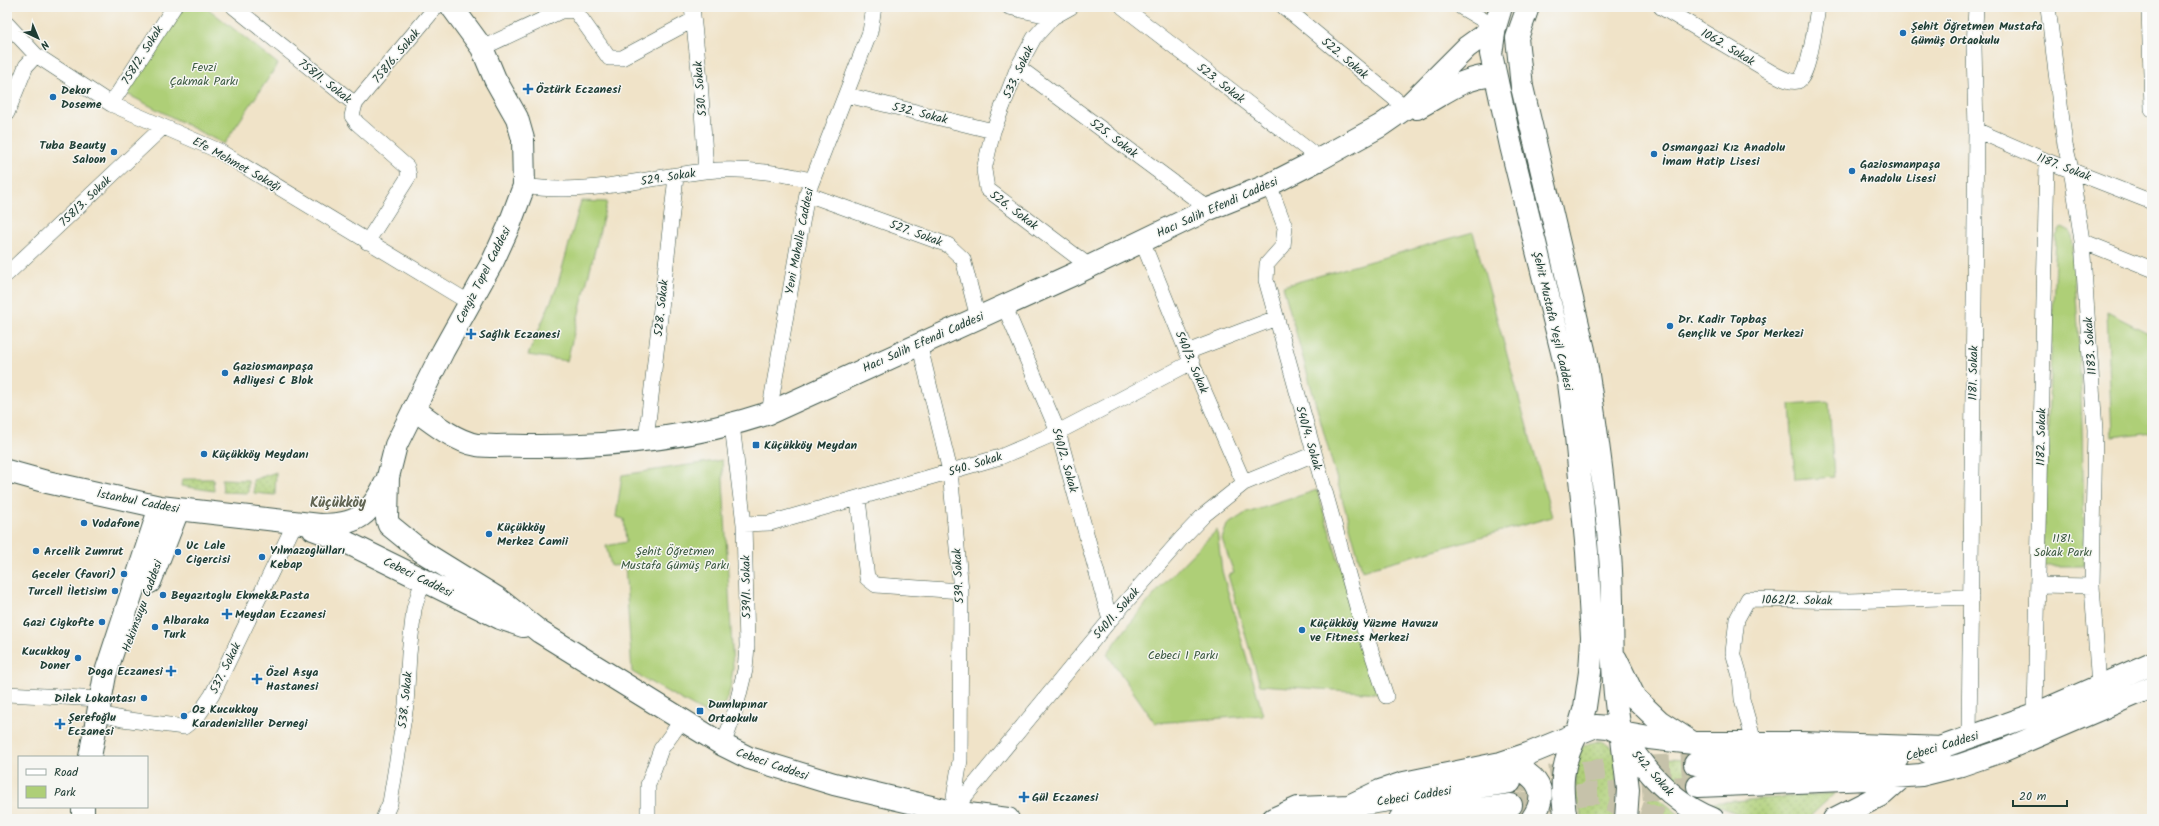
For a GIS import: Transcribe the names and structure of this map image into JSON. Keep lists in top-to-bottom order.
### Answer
{
  "streets": {
    "main road": [
      "Hacı Salih Efendi Caddesi",
      "Cengiz Topel Caddesi",
      "Şehit Mustafa Yeşil Caddesi",
      "İstanbul Caddesi",
      "Cebeci Caddesi",
      "Hekimsuyu Caddesi",
      "542. Sokak"
    ],
    "street": [
      "1062. Sokak",
      "758/2. Sokak",
      "758/6. Sokak",
      "522. Sokak",
      "533. Sokak",
      "758/1. Sokak",
      "523. Sokak",
      "530. Sokak",
      "532. Sokak",
      "525. Sokak",
      "Efe Mehmet Sokağı",
      "1187. Sokak",
      "529. Sokak",
      "758/3. Sokak",
      "526. Sokak",
      "527. Sokak",
      "Yeni Mahalle Caddesi",
      "528. Sokak",
      "1183. Sokak",
      "540/3. Sokak",
      "1181. Sokak",
      "1182. Sokak",
      "540/4. Sokak",
      "540/2. Sokak",
      "540. Sokak",
      "539. Sokak",
      "539/1. Sokak",
      "1062/2. Sokak",
      "540/1. Sokak",
      "537. Sokak",
      "538. Sokak"
    ]
  },
  "crossings": [
    ["758/2. Sokak", "Efe Mehmet Sokağı"],
    ["758/6. Sokak", "758/1. Sokak"],
    ["522. Sokak", "Hacı Salih Efendi Caddesi"],
    ["533. Sokak", "532. Sokak"],
    ["533. Sokak", "525. Sokak"],
    ["533. Sokak", "526. Sokak"],
    ["758/1. Sokak", "Efe Mehmet Sokağı"],
    ["523. Sokak", "Hacı Salih Efendi Caddesi"],
    ["530. Sokak", "529. Sokak"],
    ["532. Sokak", "526. Sokak"],
    ["532. Sokak", "Yeni Mahalle Caddesi"],
    ["525. Sokak", "Hacı Salih Efendi Caddesi"],
    ["Efe Mehmet Sokağı", "758/3. Sokak"],
    ["Efe Mehmet Sokağı", "Cengiz Topel Caddesi"],
    ["1187. Sokak", "1183. Sokak"],
    ["1187. Sokak", "1181. Sokak"],
    ["1187. Sokak", "1182. Sokak"],
    ["529. Sokak", "527. Sokak"],
    ["529. Sokak", "Yeni Mahalle Caddesi"],
    ["529. Sokak", "Cengiz Topel Caddesi"],
    ["529. Sokak", "528. Sokak"],
    ["Hacı Salih Efendi Caddesi", "526. Sokak"],
    ["Hacı Salih Efendi Caddesi", "527. Sokak"],
    ["Hacı Salih Efendi Caddesi", "Yeni Mahalle Caddesi"],
    ["Hacı Salih Efendi Caddesi", "Cengiz Topel Caddesi"],
    ["Hacı Salih Efendi Caddesi", "528. Sokak"],
    ["Hacı Salih Efendi Caddesi", "540/3. Sokak"],
    ["Hacı Salih Efendi Caddesi", "540/4. Sokak"],
    ["Hacı Salih Efendi Caddesi", "540/2. Sokak"],
    ["Hacı Salih Efendi Caddesi", "539. Sokak"],
    ["Hacı Salih Efendi Caddesi", "539/1. Sokak"],
    ["527. Sokak", "Yeni Mahalle Caddesi"],
    ["Cengiz Topel Caddesi", "Cebeci Caddesi"],
    ["Şehit Mustafa Yeşil Caddesi", "542. Sokak"],
    ["1183. Sokak", "Cebeci Caddesi"],
    ["540/3. Sokak", "540. Sokak"],
    ["540/3. Sokak", "540/1. Sokak"],
    ["1181. Sokak", "Cebeci Caddesi"],
    ["1181. Sokak", "1062/2. Sokak"],
    ["1182. Sokak", "Cebeci Caddesi"],
    ["540/4. Sokak", "540. Sokak"],
    ["540/4. Sokak", "540/1. Sokak"],
    ["540/2. Sokak", "540. Sokak"],
    ["540/2. Sokak", "540/1. Sokak"],
    ["540. Sokak", "539. Sokak"],
    ["540. Sokak", "539/1. Sokak"],
    ["İstanbul Caddesi", "Cebeci Caddesi"],
    ["İstanbul Caddesi", "Hekimsuyu Caddesi"],
    ["İstanbul Caddesi", "537. Sokak"],
    ["539. Sokak", "Cebeci Caddesi"],
    ["539. Sokak", "540/1. Sokak"],
    ["Cebeci Caddesi", "539/1. Sokak"],
    ["Cebeci Caddesi", "540/1. Sokak"],
    ["Cebeci Caddesi", "537. Sokak"],
    ["Cebeci Caddesi", "538. Sokak"],
    ["Hekimsuyu Caddesi", "537. Sokak"]
  ],
  "districts": ["Küçükköy"],
  "parks": [
    "Fevzi Çakmak Parkı",
    "1181. Sokak Parkı",
    "Şehit Öğretmen Mustafa Gümüş Parkı",
    "Cebeci 1 Parkı"
  ],
  "places": {
    "other": [
      "Şehit Öğretmen Mustafa Gümüş Ortaokulu",
      "Dekor Doseme",
      "Tuba Beauty Saloon",
      "Osmangazi Kız Anadolu İmam Hatip Lisesi",
      "Gaziosmanpaşa Anadolu Lisesi",
      "Dr. Kadir Topbaş Gençlik ve Spor Merkezi",
      "Gaziosmanpaşa Adliyesi C Blok",
      "Küçükköy Meydanı",
      "Vodafone",
      "Küçükköy Merkez Camii",
      "Arcelik Zumrut",
      "Uc Lale Cigercisi",
      "Yılmazoglulları Kebap",
      "Geceler (favori)",
      "Turcell İletisim",
      "Beyazıtoglu Ekmek&Pasta",
      "Gazi Cigkofte",
      "Albaraka Turk",
      "Küçükköy Yüzme Havuzu ve Fitness Merkezi",
      "Kucukkoy Doner",
      "Dilek Lokantası",
      "Oz Kucukkoy Karadenizliler Dernegi"
    ],
    "health": [
      "Öztürk Eczanesi",
      "Sağlık Eczanesi",
      "Meydan Eczanesi",
      "Doga Eczanesi",
      "Özel Asya Hastanesi",
      "Şerefoğlu Eczanesi",
      "Gül Eczanesi"
    ],
    "transit": ["Küçükköy Meydan", "Dumlupınar Ortaokulu"]
  },
  "legend": ["Road", "Park"],
  "scale_bar": "20 m",
  "north": "bottom right"
}
